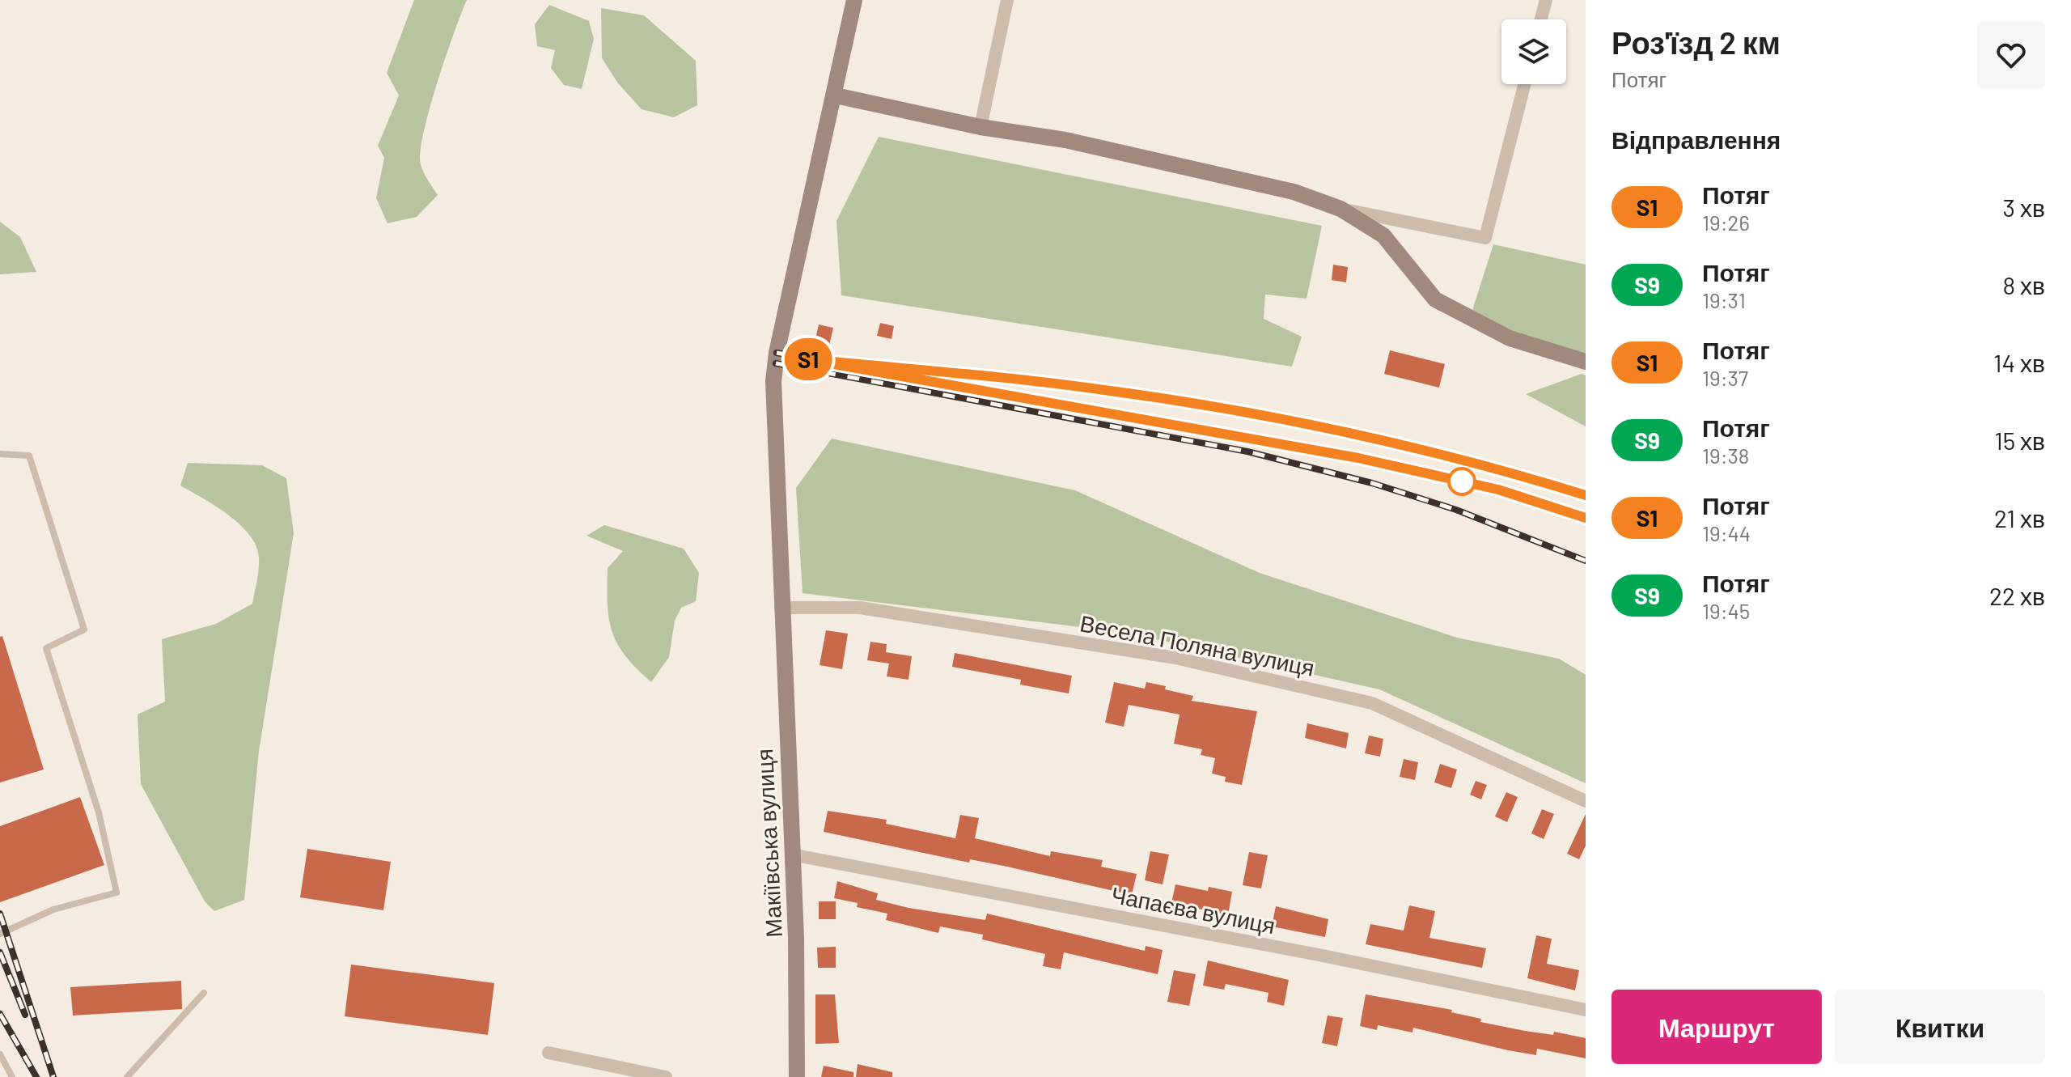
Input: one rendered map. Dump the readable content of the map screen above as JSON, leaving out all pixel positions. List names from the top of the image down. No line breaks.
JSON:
{"streets":{"main road":["Макіївська вулиця"],"street":["Весела Поляна вулиця","Чапаєва вулиця"]},"crossings":[["Весела Поляна вулиця","Макіївська вулиця"],["Макіївська вулиця","Чапаєва вулиця"]],"page":{"on_map":"S1","heading":[["Роз'їзд 2 км","Потяг"],"Відправлення"],"list":[{"mark":"S1","name":"Потяг","note":"19:26","value":"3 хв"},{"mark":"S9","name":"Потяг","note":"19:31","value":"8 хв"},{"mark":"S1","name":"Потяг","note":"19:37","value":"14 хв"},{"mark":"S9","name":"Потяг","note":"19:38","value":"15 хв"},{"mark":"S1","name":"Потяг","note":"19:44","value":"21 хв"},{"mark":"S9","name":"Потяг","note":"19:45","value":"22 хв"}],"buttons":["Маршрут","Квитки"]}}
